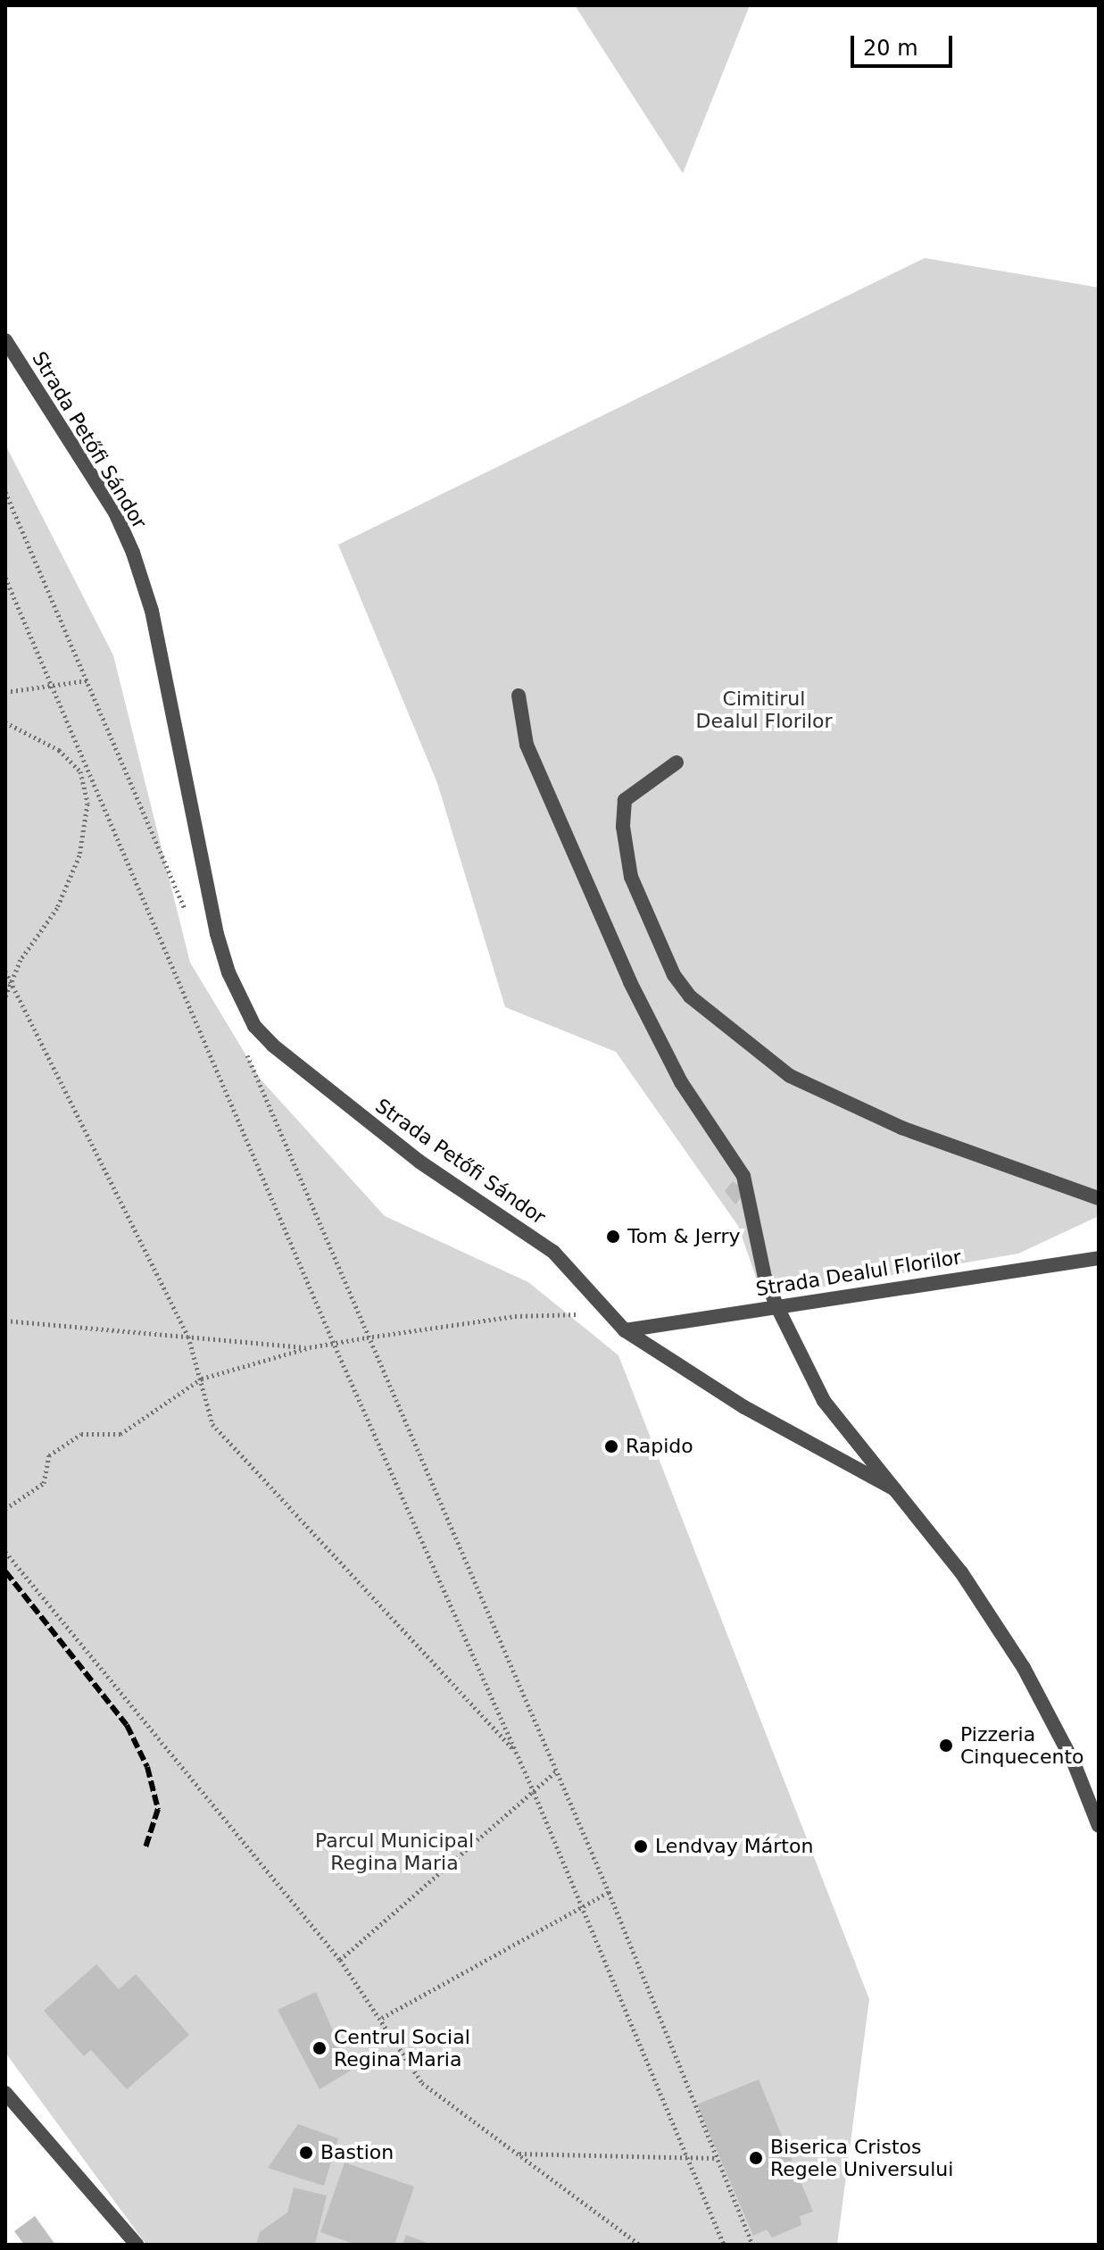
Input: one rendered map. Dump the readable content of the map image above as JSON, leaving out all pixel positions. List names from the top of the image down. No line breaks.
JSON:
{"streets":{"street":["Strada Petőfi Sándor","Strada Dealul Florilor"]},"crossings":[["Strada Petőfi Sándor","Strada Dealul Florilor"]],"parks":["Cimitirul Dealul Florilor","Parcul Municipal Regina Maria"],"places":["Tom & Jerry","Rapido","Pizzeria Cinquecento","Lendvay Márton","Centrul Social Regina Maria","Bastion","Biserica Cristos Regele Universului"],"scale_bar":"20 m"}
